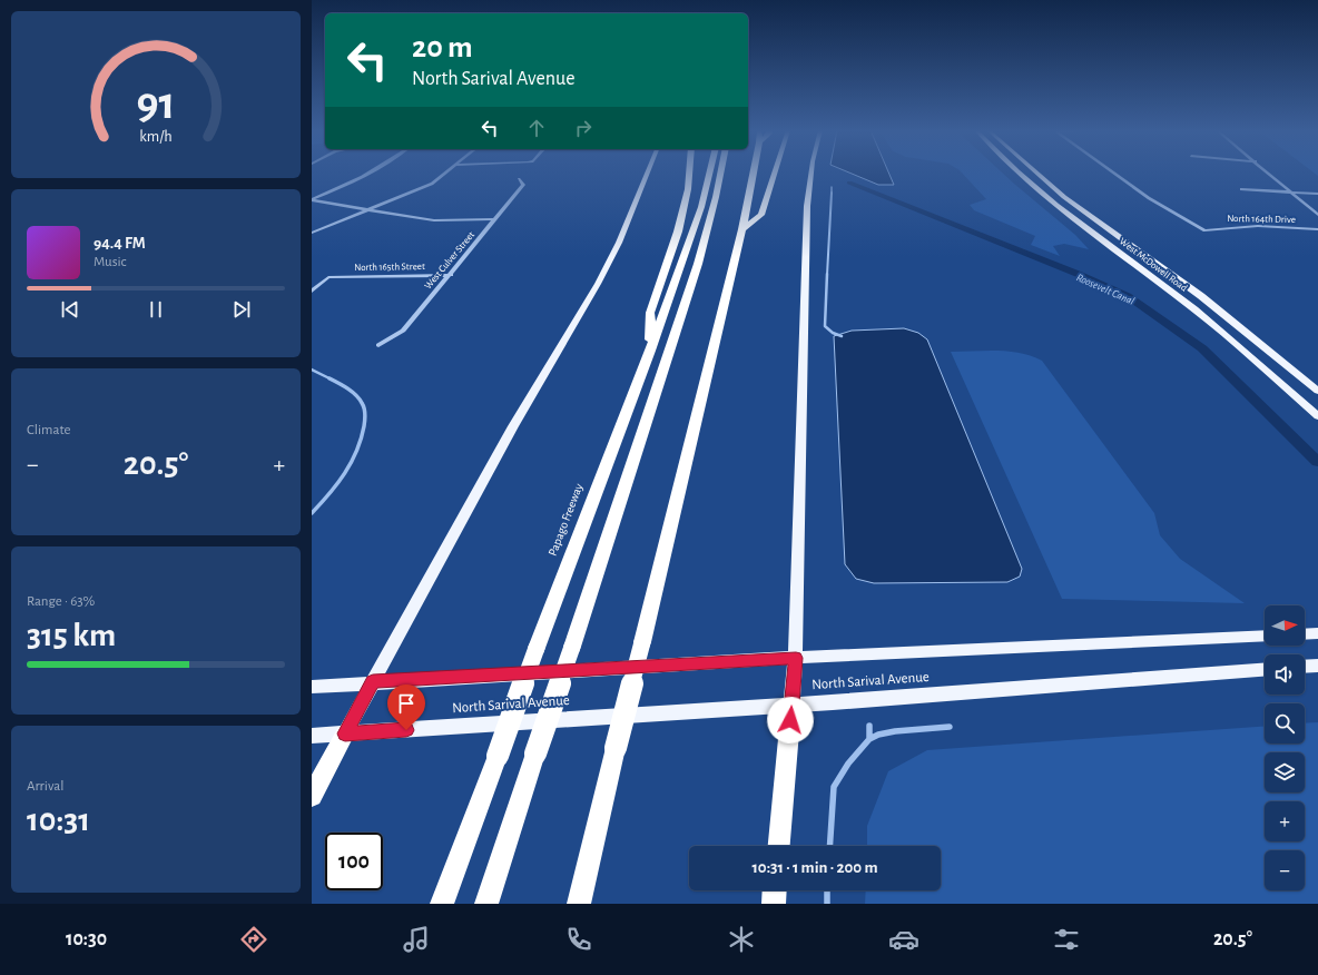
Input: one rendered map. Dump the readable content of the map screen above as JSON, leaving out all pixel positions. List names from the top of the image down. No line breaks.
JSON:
{"streets":{"highway":["Papago Freeway"],"main road":["West McDowell Road","North Sarival Avenue"],"street":["North 164th Drive","West Culver Street","North 165th Street"]},"crossings":[["West Culver Street","North 165th Street"]],"water":["Roosevelt Canal"],"north":"right","page":{"turn":["20 m","North Sarival Avenue"],"song":["94.4 FM","Music"],"tile":["Climate",["Range · 63%","315 km"],["Arrival","10:31"]],"heat":["−","20.5°","+"],"map_buttons":["+","−"],"limit":"100","trip":"10:31 · 1 min · 200 m","tabs":["10:30","20.5°"],"gauge":["91","km/h"]}}
